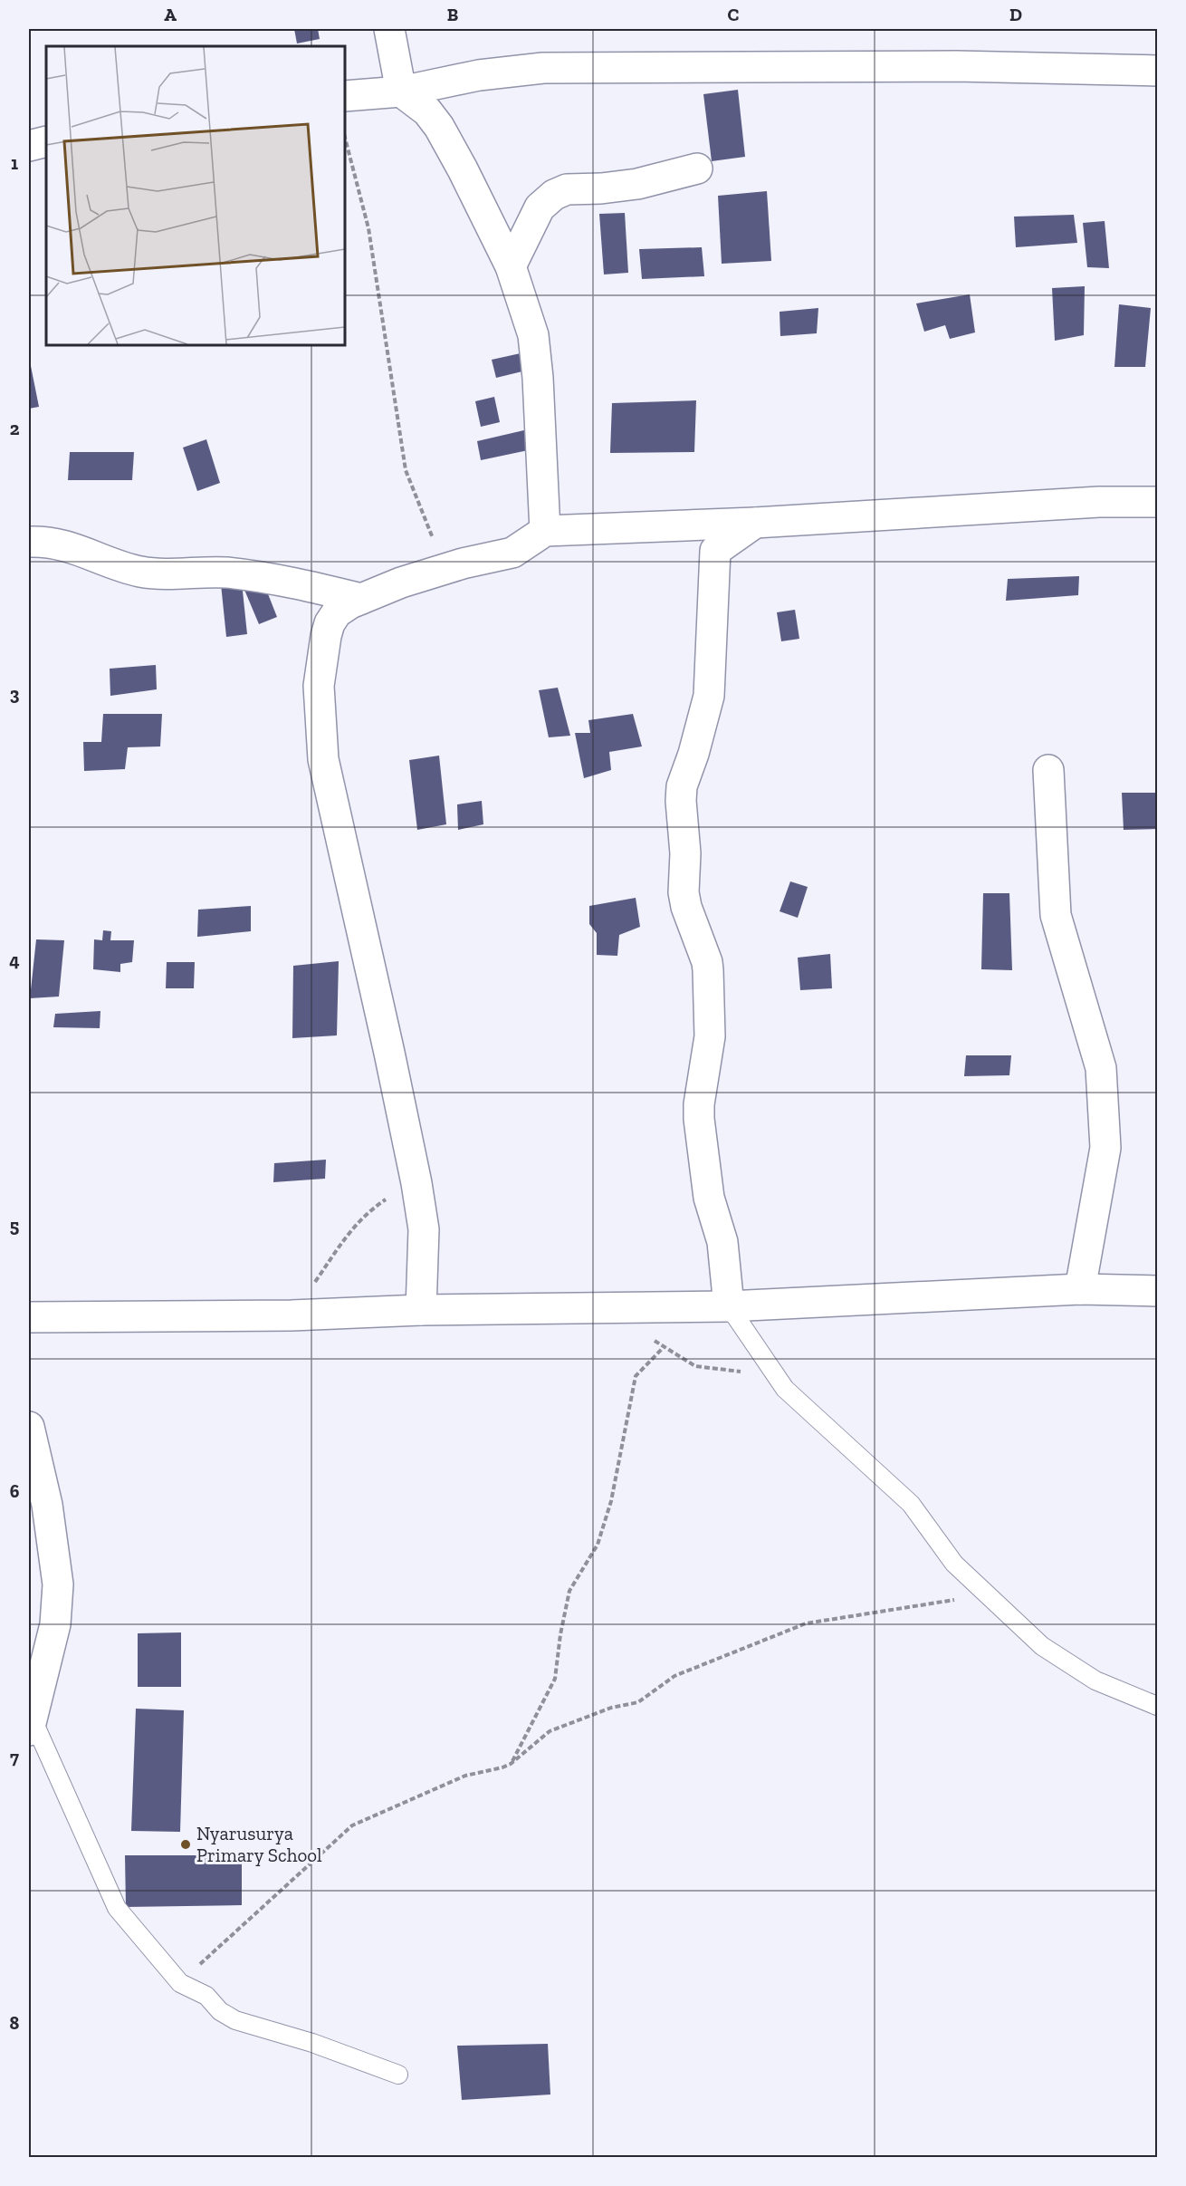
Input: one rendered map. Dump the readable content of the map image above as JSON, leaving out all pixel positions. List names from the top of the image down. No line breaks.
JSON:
{"places":["Nyarusurya Primary School"],"grid":{"columns":["A","B","C","D"],"rows":["1","2","3","4","5","6","7","8"]}}
